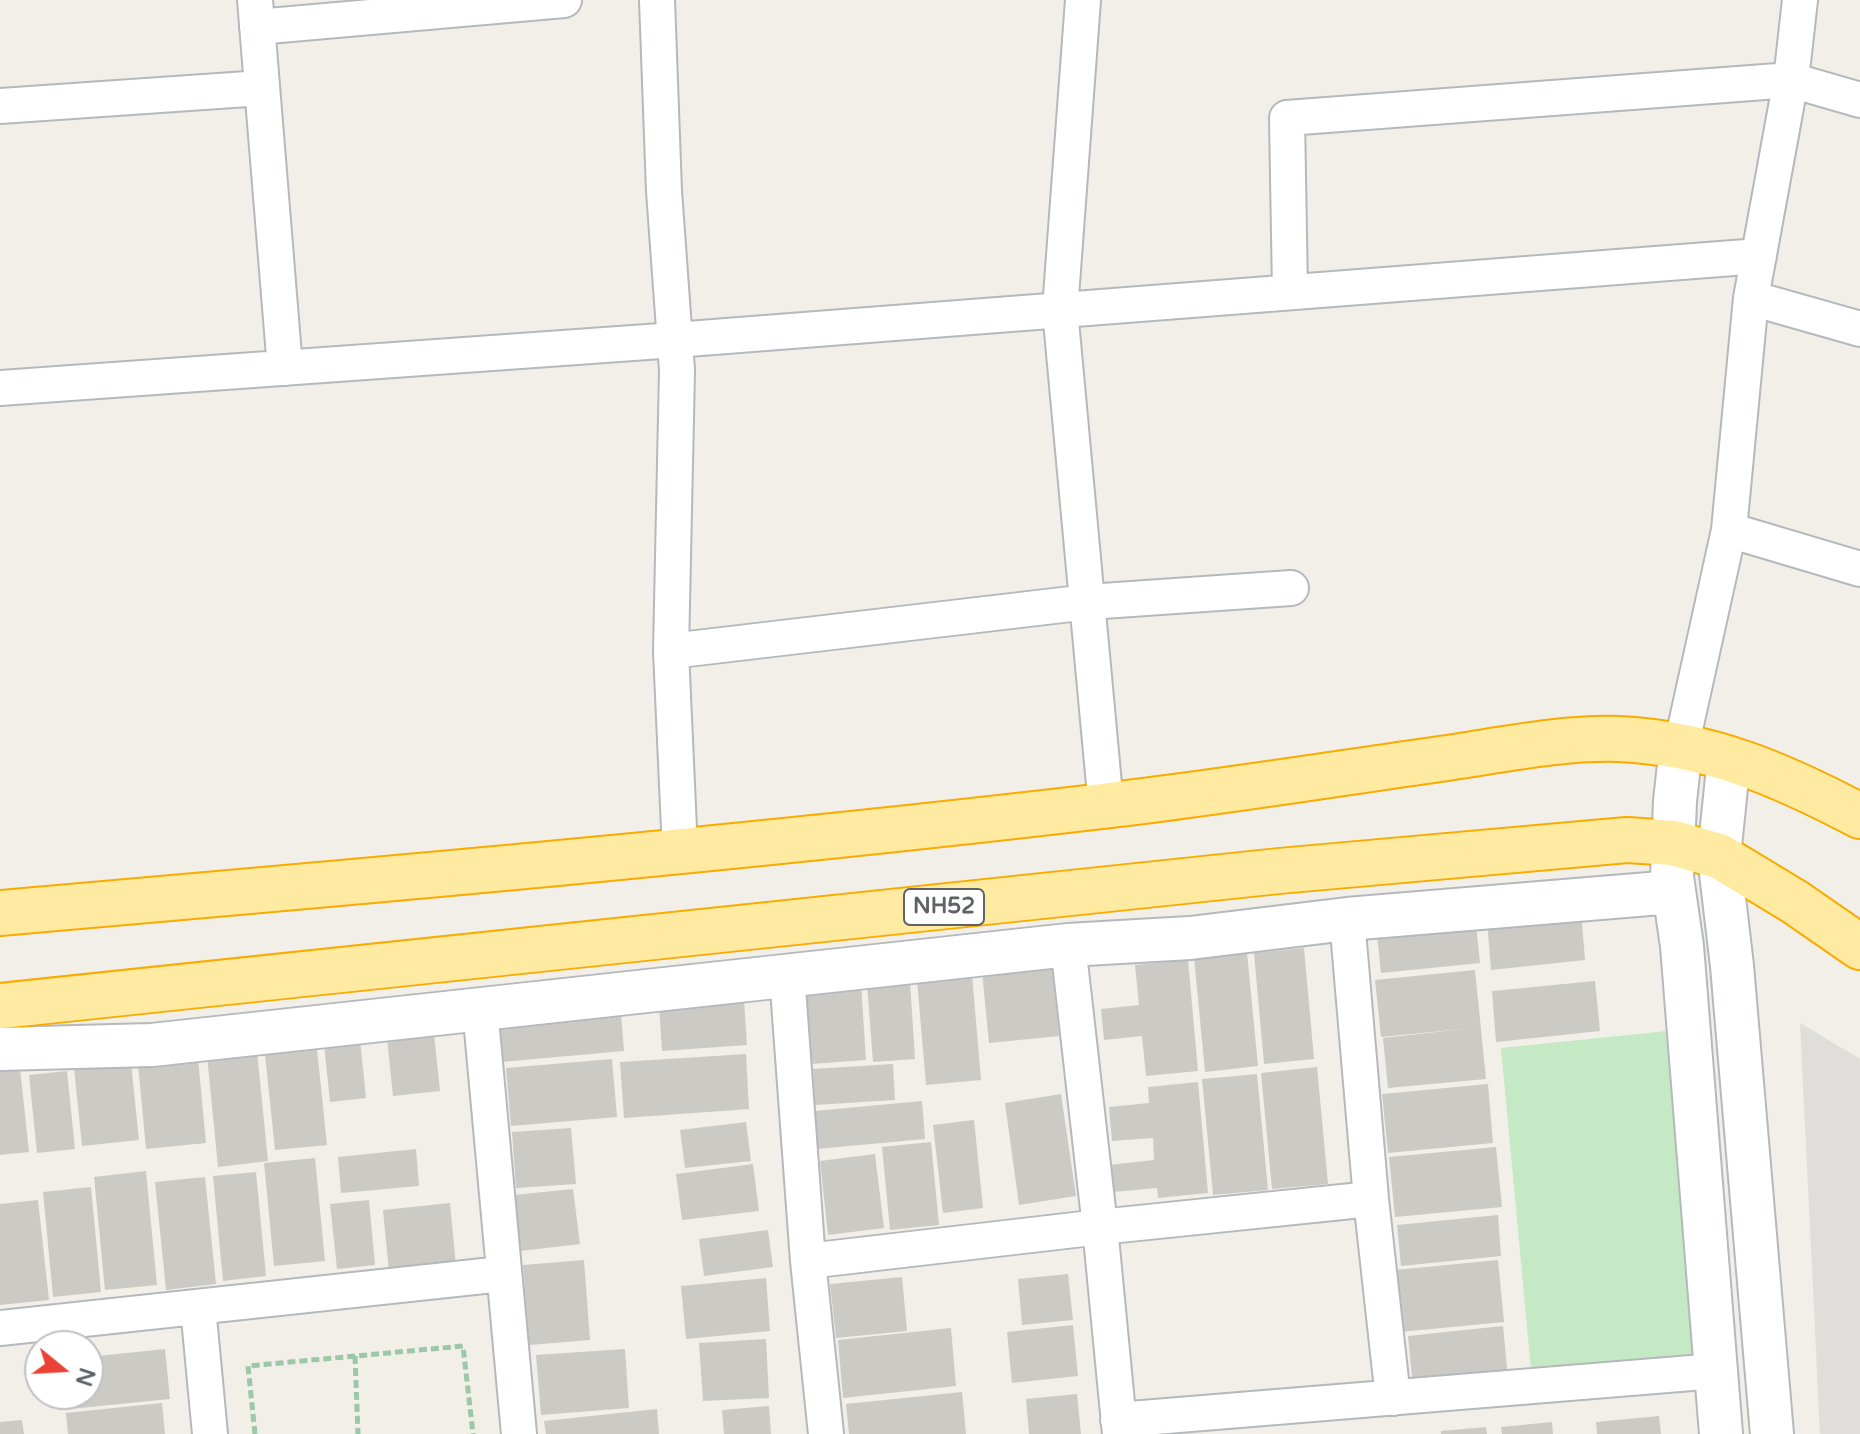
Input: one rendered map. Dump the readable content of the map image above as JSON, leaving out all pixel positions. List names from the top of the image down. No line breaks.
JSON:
{"streets":{"highway":["NH52"]},"north":"right"}
